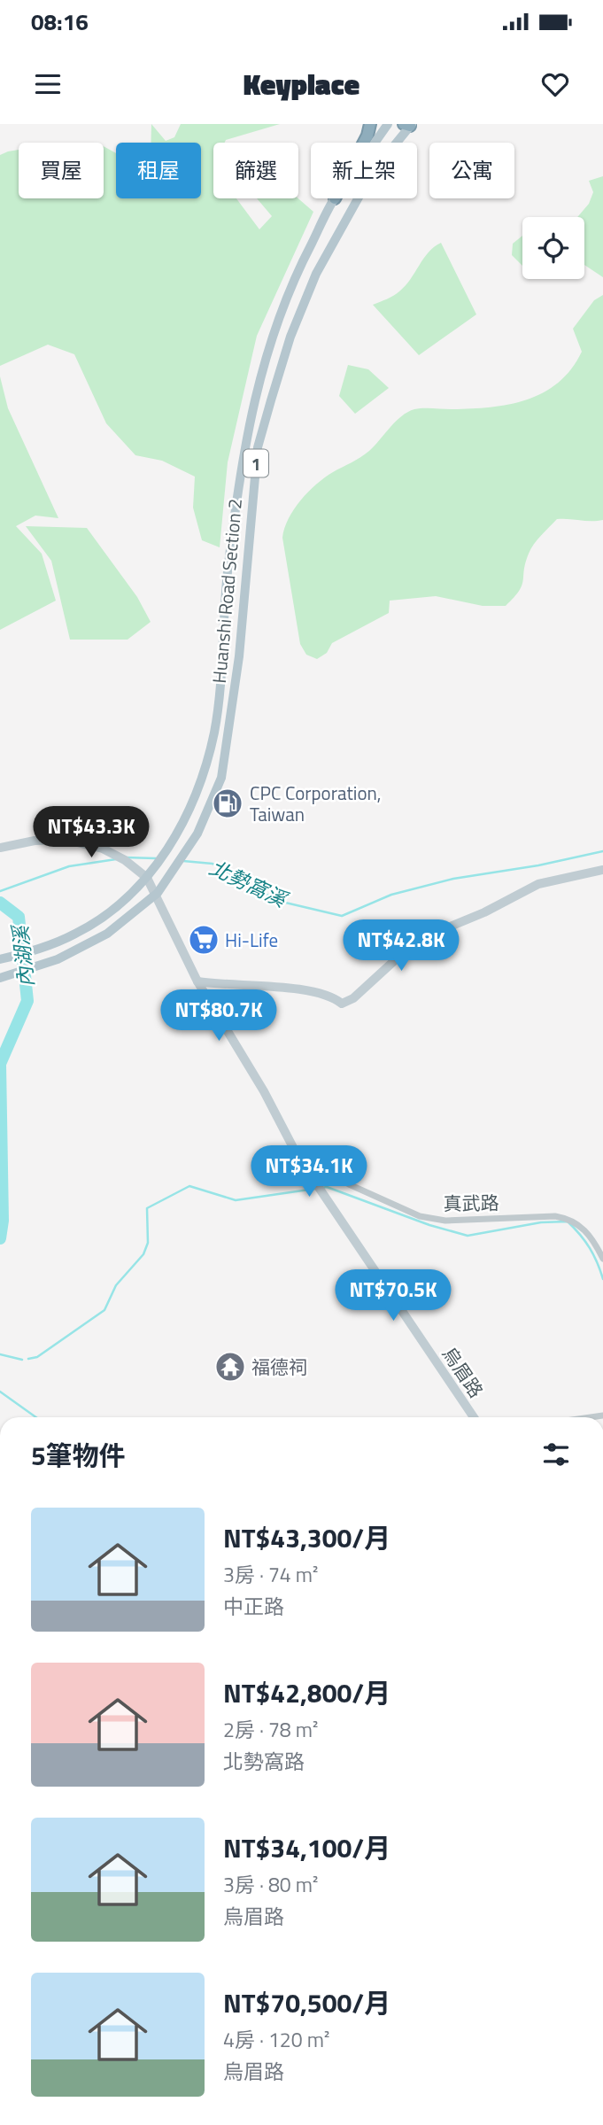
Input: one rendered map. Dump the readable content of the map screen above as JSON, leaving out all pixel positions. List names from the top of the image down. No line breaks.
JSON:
{"streets":{"main road":["1","Huanshi Road Section 2","烏眉路"],"street":["真武路"]},"crossings":[["1","Huanshi Road Section 2"],["1","烏眉路"],["Huanshi Road Section 2","烏眉路"],["真武路","烏眉路"]],"water":["北勢窩溪","內湖溪"],"places":{"fuel station":["CPC Corporation, Taiwan"],"supermarket":["Hi-Life"],"temple":["福德祠"]},"page":{"status":"08:16","header":"Keyplace","chip":["買屋","租屋","篩選","新上架","公寓"],"price":["NT$43.3K","NT$42.8K","NT$80.7K","NT$34.1K","NT$70.5K"],"heading":"5筆物件","list":[{"name":"NT$43,300/月","note":"3房 · 74 m² · 中正路"},{"name":"NT$42,800/月","note":"2房 · 78 m² · 北勢窩路"},{"name":"NT$34,100/月","note":"3房 · 80 m² · 烏眉路"},{"name":"NT$70,500/月","note":"4房 · 120 m² · 烏眉路"}]}}
